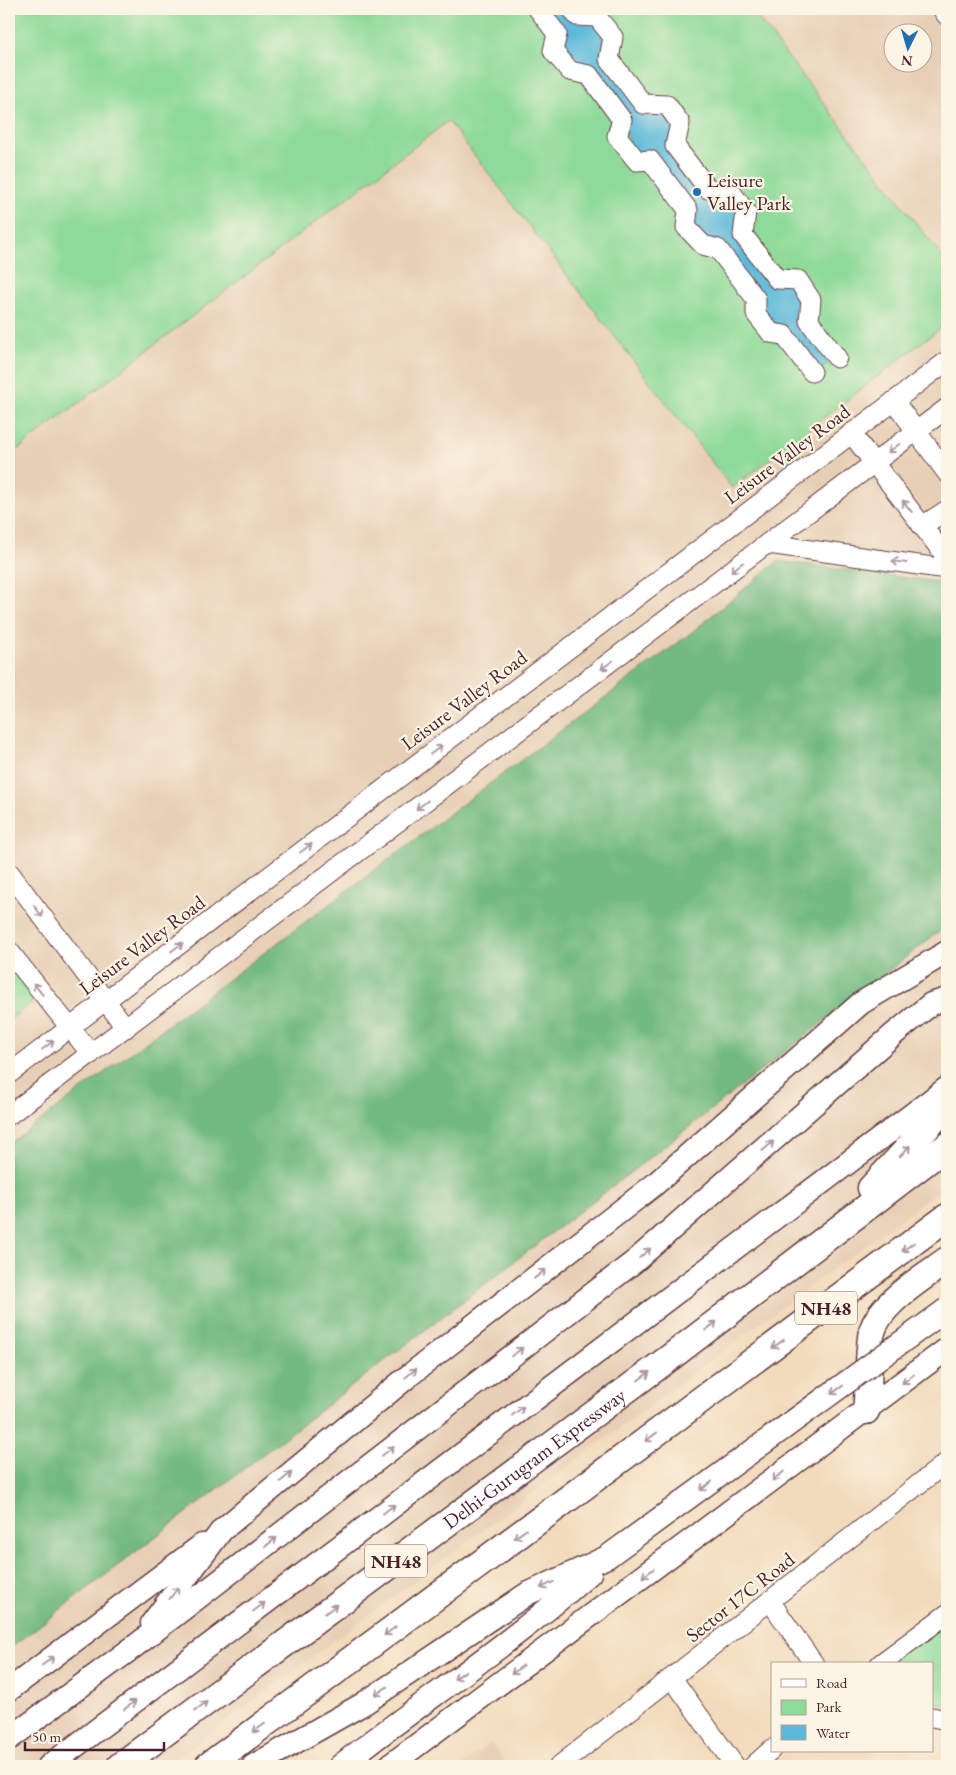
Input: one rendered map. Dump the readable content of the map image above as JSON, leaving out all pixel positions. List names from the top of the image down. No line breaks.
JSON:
{"streets":{"highway":["NH48","Delhi-Gurugram Expressway"],"street":["Leisure Valley Road","Sector 17C Road"]},"places":["Leisure Valley Park"],"legend":["Road","Park","Water"],"scale_bar":"50 m","north":"bottom"}
